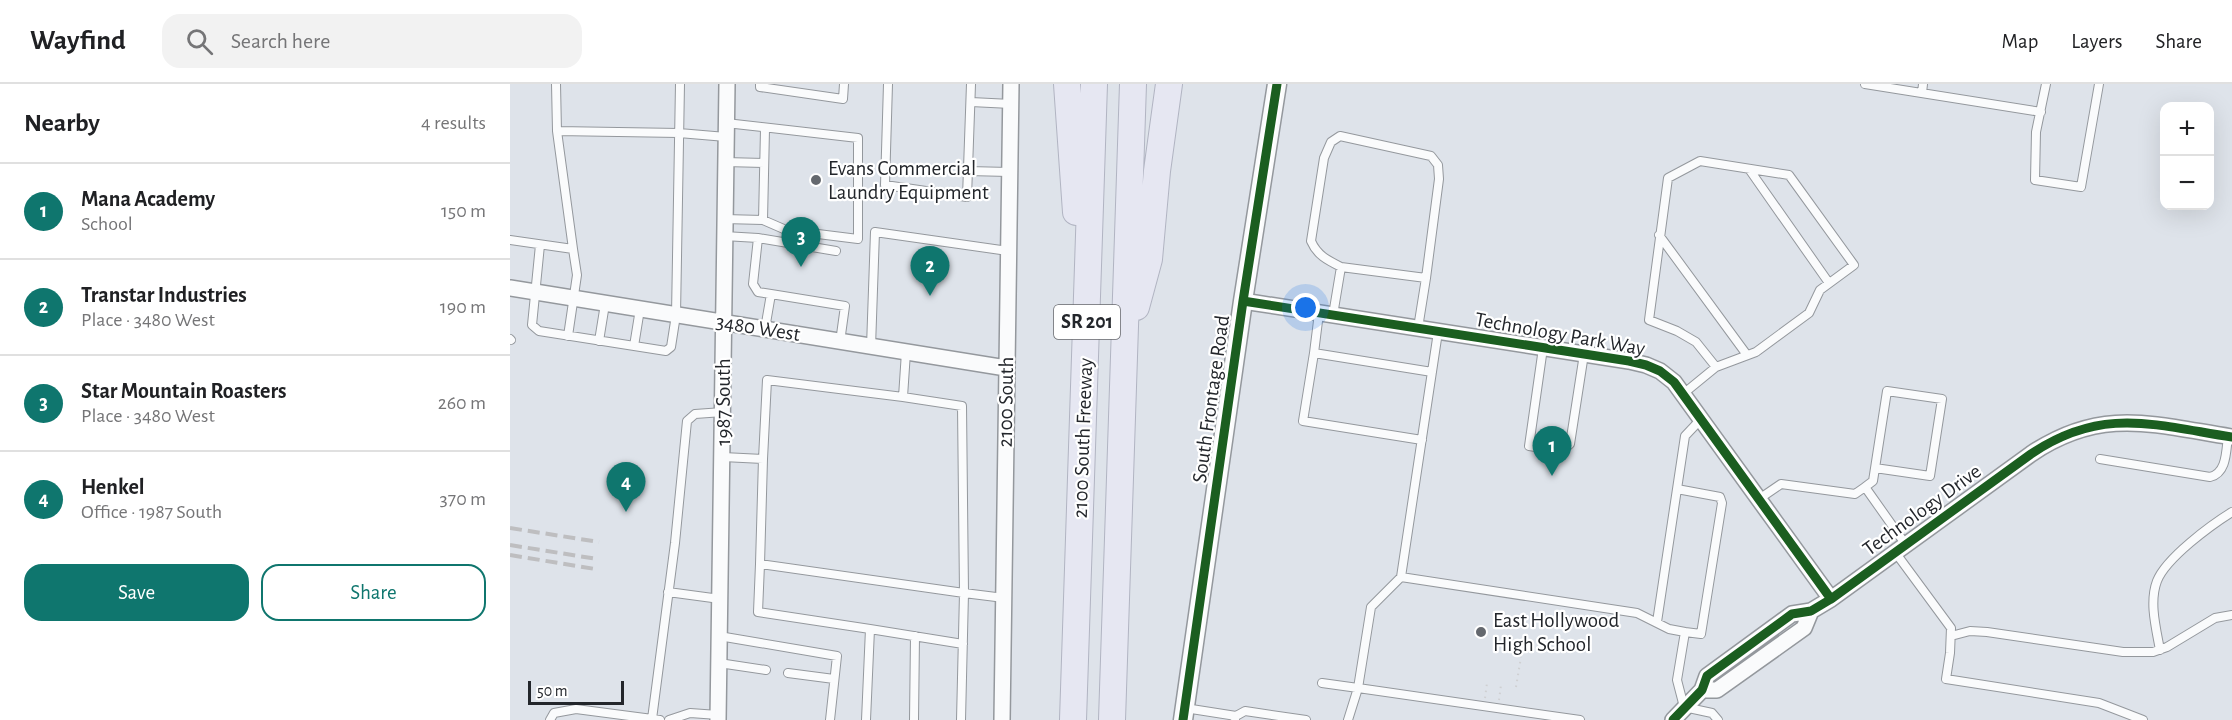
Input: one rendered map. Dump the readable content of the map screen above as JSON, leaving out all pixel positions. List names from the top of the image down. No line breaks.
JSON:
{"streets":{"highway":["SR 201","2100 South Freeway"],"street":["3480 West","Technology Park Way","South Frontage Road","1987 South","2100 South","Technology Drive"]},"crossings":[["3480 West","1987 South"],["3480 West","2100 South"],["Technology Park Way","South Frontage Road"],["Technology Park Way","Technology Drive"]],"places":["Evans Commercial Laundry Equipment","East Hollywood High School"],"scale_bar":"50 m","page":{"header":"Wayfind","search":"Search here","nav":["Map","Layers","Share"],"heading":["Nearby","4 results"],"map_buttons":["+","−"],"list":[{"mark":"1","name":"Mana Academy","note":"School","value":"150 m"},{"mark":"2","name":"Transtar Industries","note":"Place · 3480 West","value":"190 m"},{"mark":"3","name":"Star Mountain Roasters","note":"Place · 3480 West","value":"260 m"},{"mark":"4","name":"Henkel","note":"Office · 1987 South","value":"370 m"}],"pins":["3","2","1","4"],"buttons":["Save","Share"],"scale":"50 m"}}
